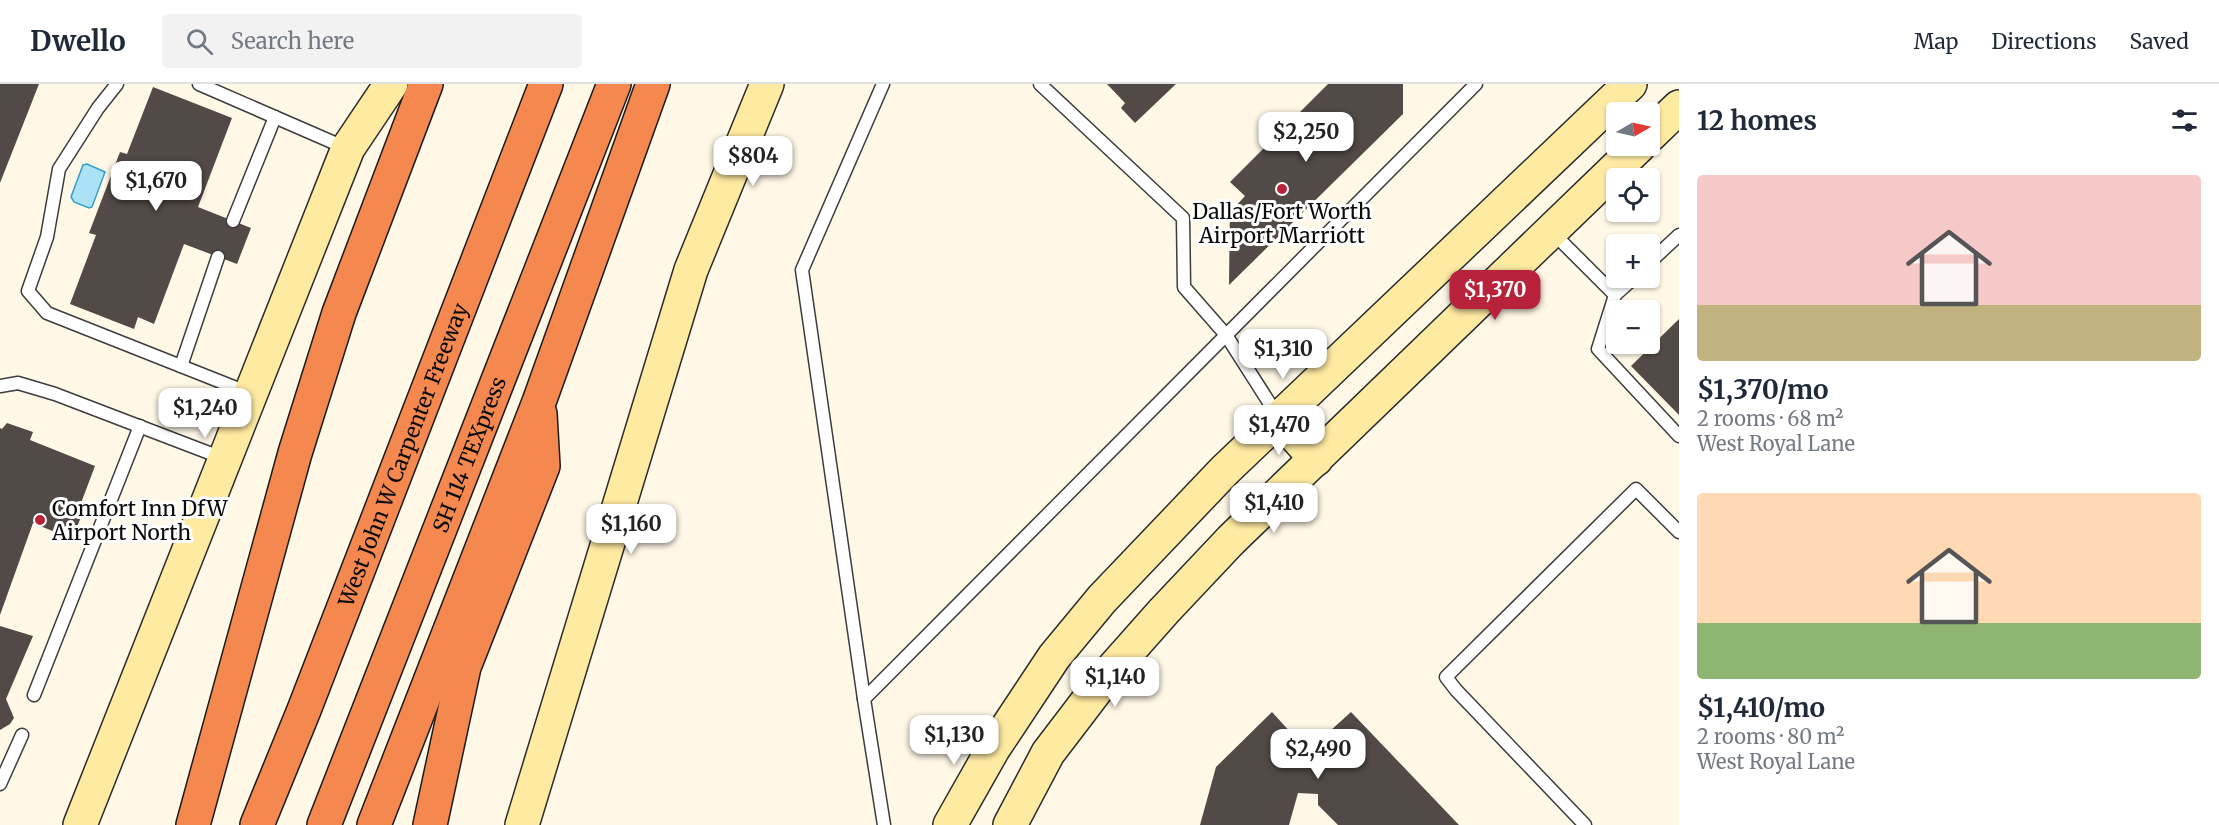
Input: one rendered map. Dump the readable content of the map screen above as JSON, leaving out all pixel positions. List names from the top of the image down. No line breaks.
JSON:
{"streets":{"highway":["SH 114 TEXpress","West John W Carpenter Freeway"]},"places":["Dallas/Fort Worth Airport Marriott","Comfort Inn DfW Airport North"],"north":"right","page":{"header":"Dwello","search":"Search here","nav":["Map","Directions","Saved"],"heading":"12 homes","map_buttons":["+","−"],"price":["$2,250","$804","$1,670","$1,370","$1,310","$1,240","$1,470","$1,410","$1,160","$1,140","$1,130","$2,490"],"list":[{"name":"$1,370/mo","note":"2 rooms · 68 m² · West Royal Lane"},{"name":"$1,410/mo","note":"2 rooms · 80 m² · West Royal Lane"}]}}
